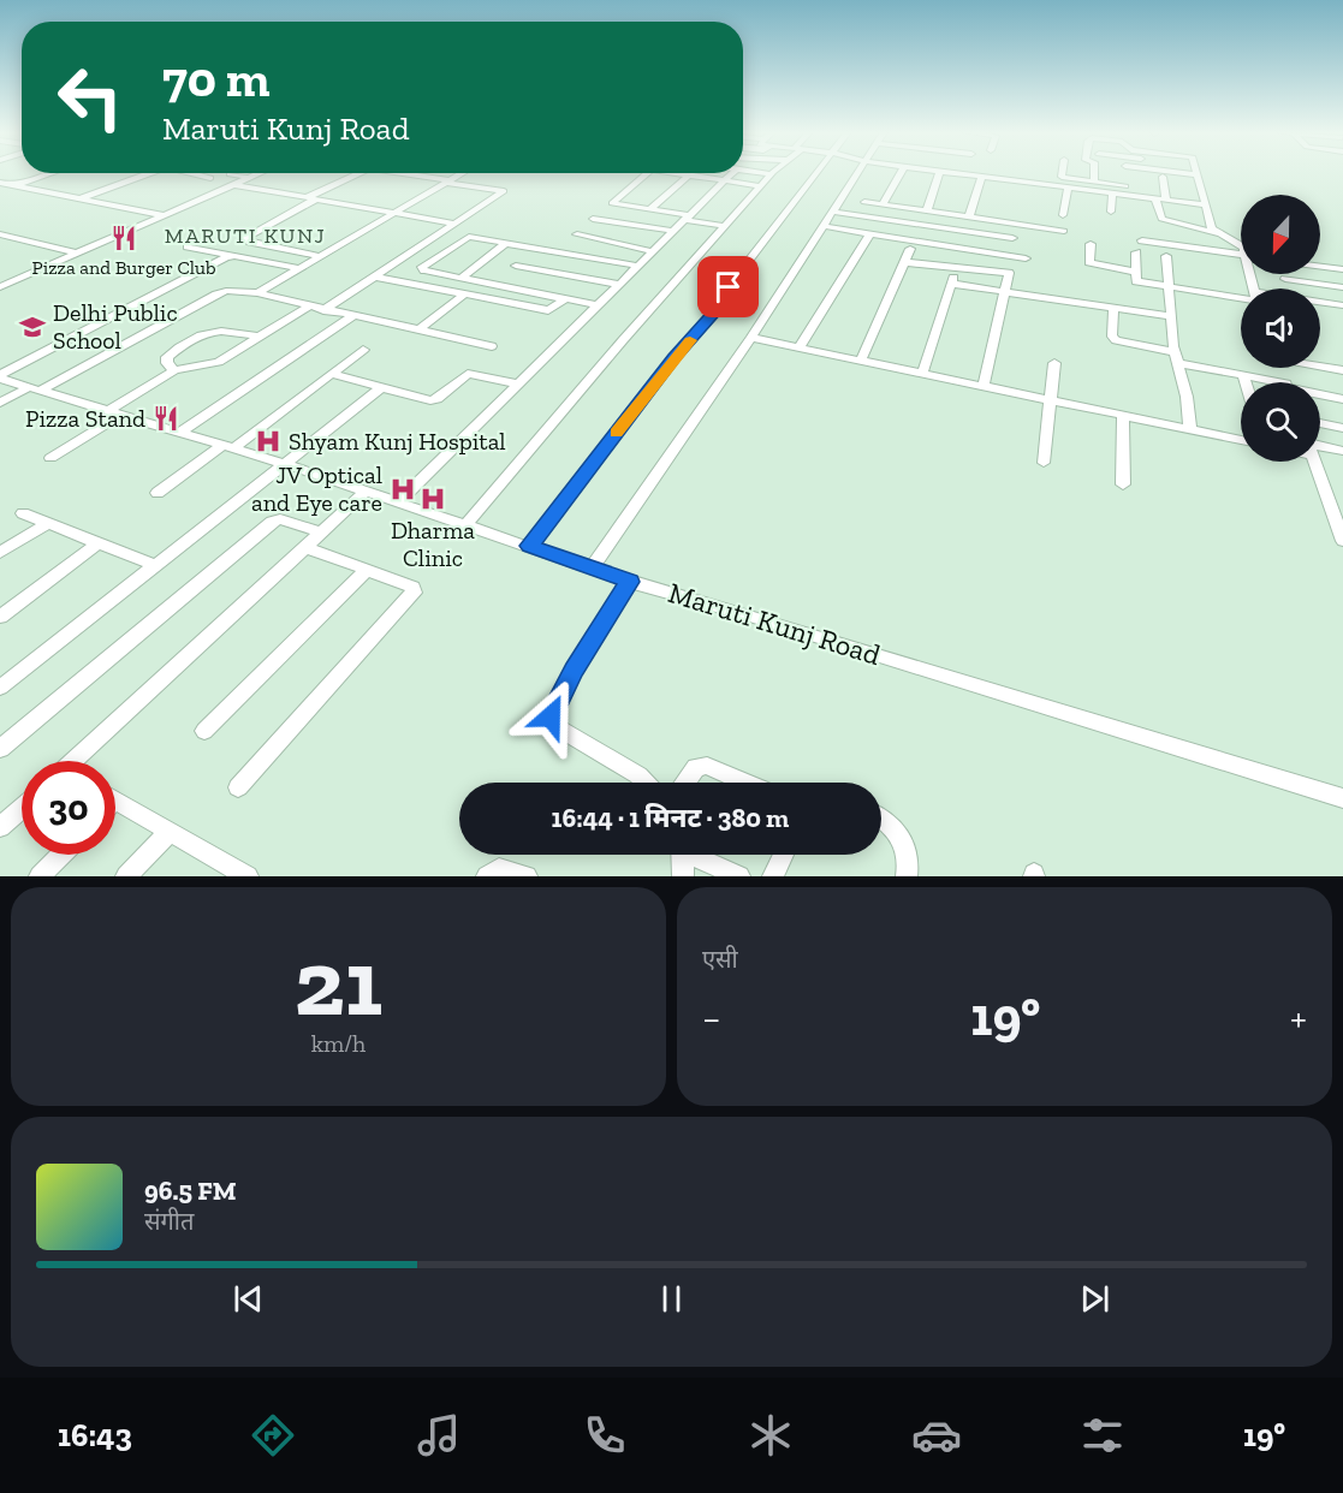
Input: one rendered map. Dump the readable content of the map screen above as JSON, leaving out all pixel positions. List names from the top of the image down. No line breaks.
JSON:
{"streets":{"street":["Maruti Kunj Road"]},"districts":["MARUTI KUNJ"],"places":{"restaurant":["Pizza and Burger Club","Pizza Stand"],"school or university":["Delhi Public School"],"hospital":["Shyam Kunj Hospital","JV Optical and Eye care","Dharma Clinic"]},"north":"bottom","page":{"turn":["70 m","Maruti Kunj Road"],"limit":"30","trip":"16:44 · 1 मिनट · 380 m","tile":[["21","km/h"],"एसी"],"heat":["−","19°","+"],"song":["96.5 FM","संगीत"],"tabs":["16:43","19°"]}}
